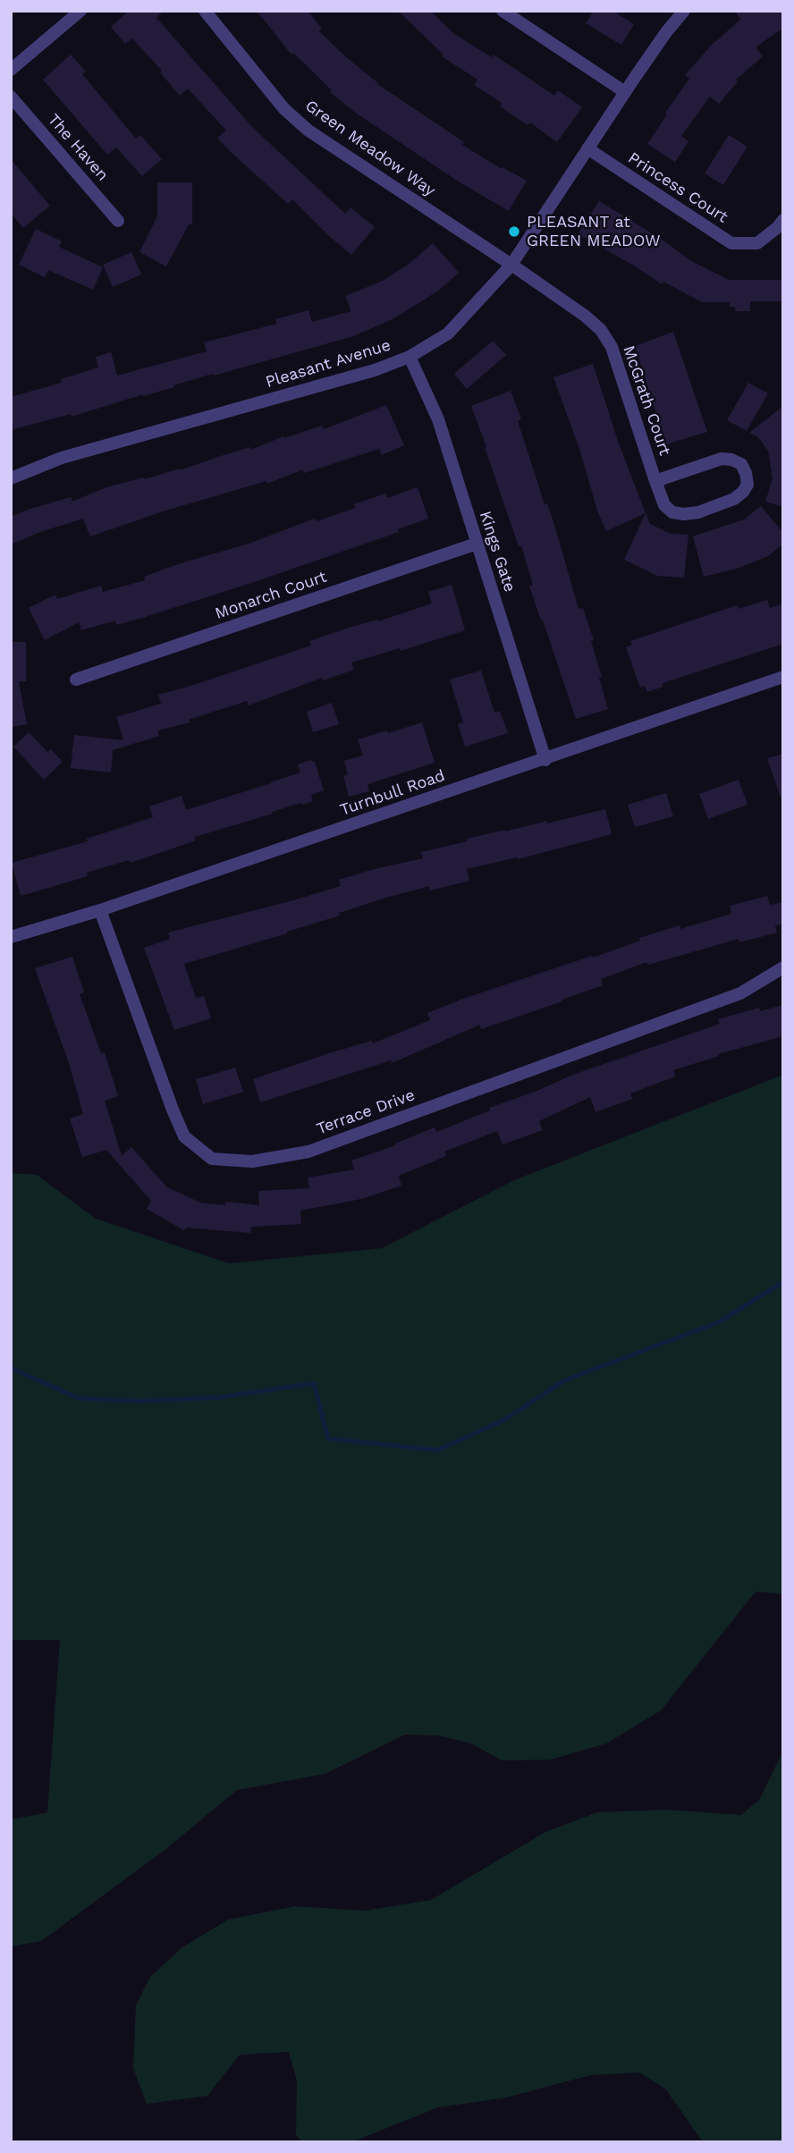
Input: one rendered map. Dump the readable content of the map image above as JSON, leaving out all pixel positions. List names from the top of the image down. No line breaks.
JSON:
{"streets":{"street":["The Haven","Green Meadow Way","Princess Court","Pleasant Avenue","McGrath Court","Kings Gate","Monarch Court","Turnbull Road","Terrace Drive"]},"crossings":[["Green Meadow Way","Pleasant Avenue"],["Green Meadow Way","McGrath Court"],["Princess Court","Pleasant Avenue"],["Pleasant Avenue","McGrath Court"],["Pleasant Avenue","Kings Gate"],["Kings Gate","Monarch Court"],["Kings Gate","Turnbull Road"],["Turnbull Road","Terrace Drive"]],"places":["PLEASANT at GREEN MEADOW"]}
